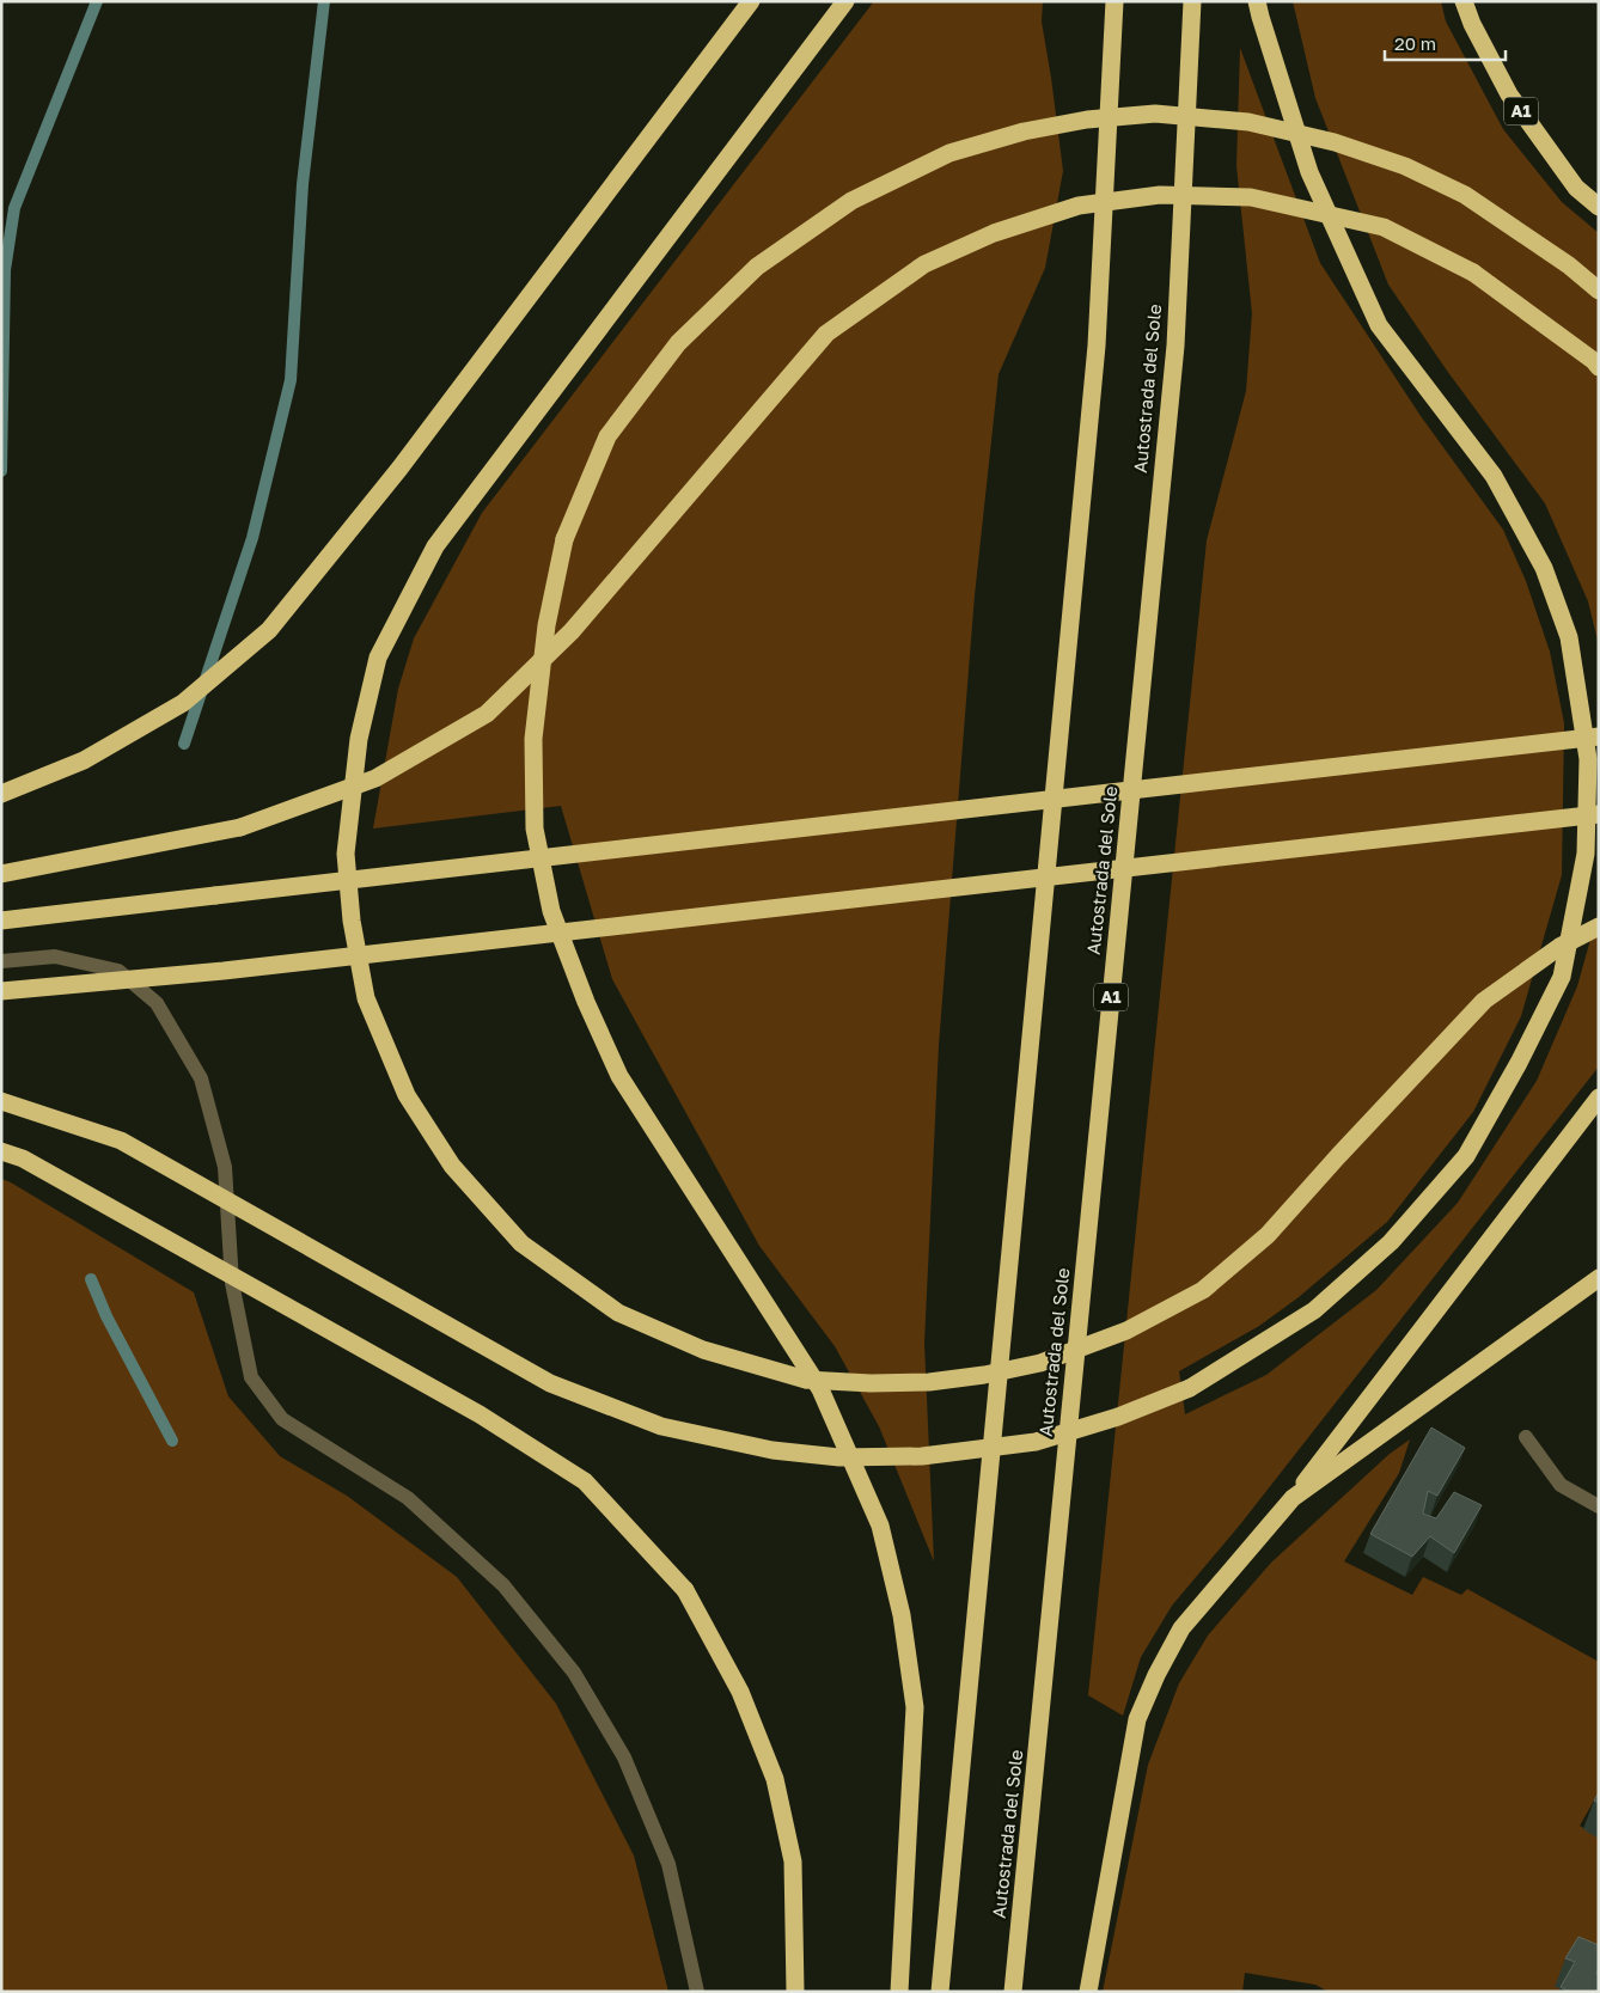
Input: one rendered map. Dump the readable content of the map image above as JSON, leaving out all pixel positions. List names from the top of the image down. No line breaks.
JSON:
{"streets":{"highway":["A1","Autostrada del Sole"]},"scale_bar":"20 m"}
